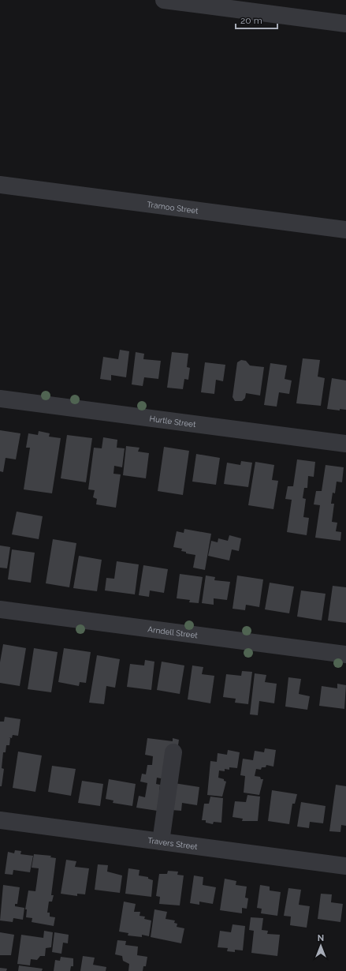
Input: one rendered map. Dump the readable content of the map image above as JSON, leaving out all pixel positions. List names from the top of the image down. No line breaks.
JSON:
{"streets":{"street":["Tramoo Street","Hurtle Street","Arndell Street","Travers Street"]},"scale_bar":"20 m","north":"top"}
